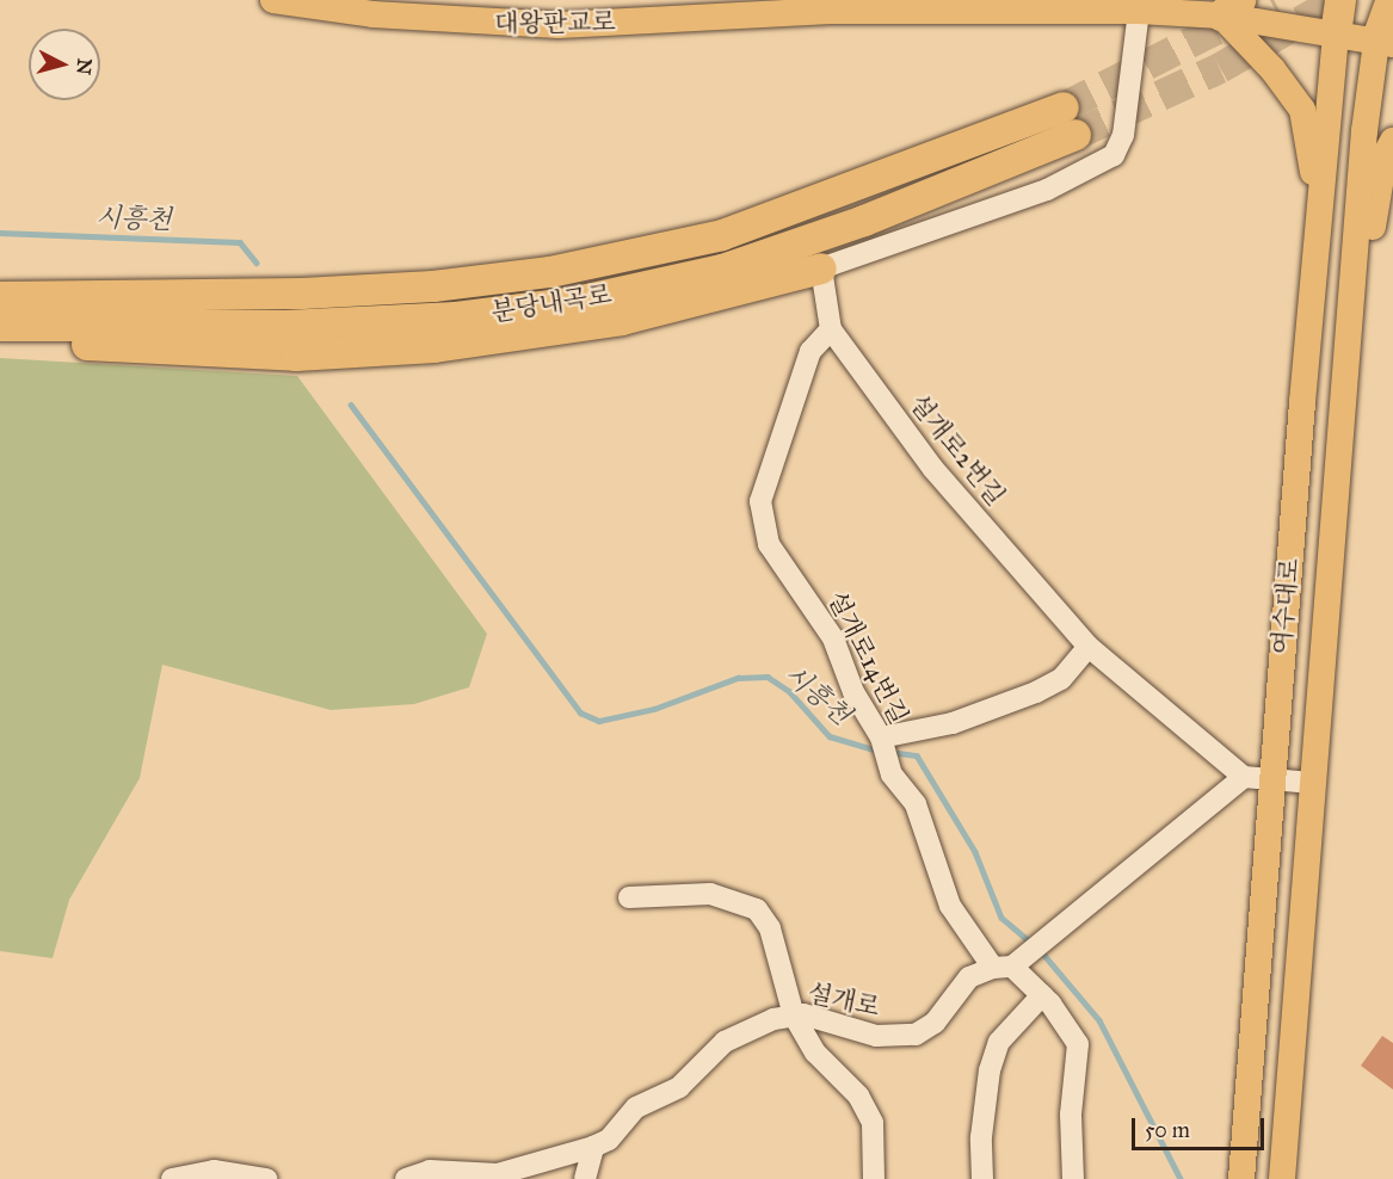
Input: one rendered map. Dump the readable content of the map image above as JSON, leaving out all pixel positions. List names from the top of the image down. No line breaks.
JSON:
{"streets":{"highway":["분당내곡로"],"main road":["대왕판교로","여수대로"],"street":["설개로2번길","설개로14번길","설개로"]},"crossings":[["대왕판교로","여수대로"],["설개로2번길","설개로14번길"],["설개로2번길","설개로"],["설개로14번길","설개로"]],"water":["시흥천"],"scale_bar":"50 m","north":"right"}
